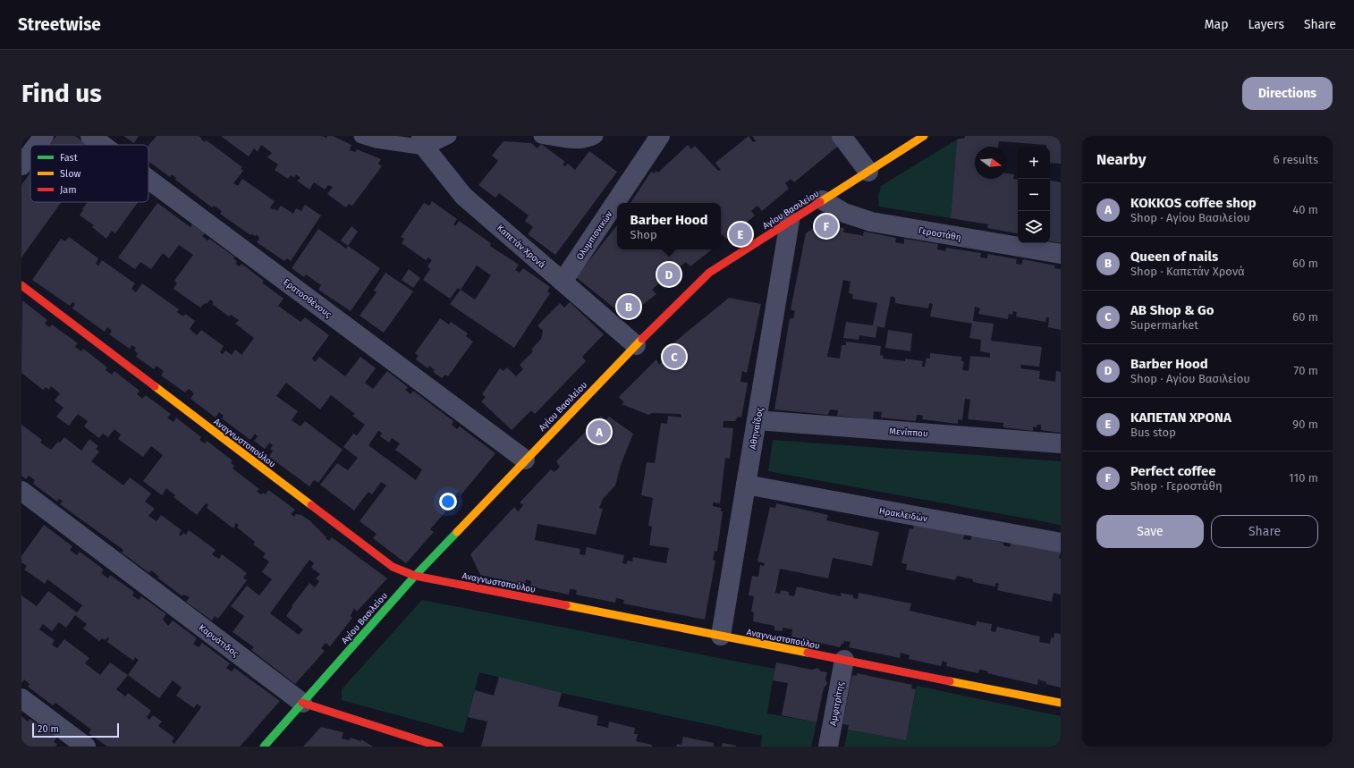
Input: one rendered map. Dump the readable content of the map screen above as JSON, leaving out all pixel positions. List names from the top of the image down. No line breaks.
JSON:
{"streets":{"street":["Αγίου Βασιλείου","Γεροστάθη","Ολυμπιονικών","Καπετάν Χρονά","Ερατοσθένους","Αθηναΐδος","Μενίππου","Αναγνωστοπούλου","Ηρακλειδών","Καρυάτιδος","Αμφιτρίτης"]},"crossings":[["Αγίου Βασιλείου","Γεροστάθη"],["Αγίου Βασιλείου","Καπετάν Χρονά"],["Αγίου Βασιλείου","Ερατοσθένους"],["Αγίου Βασιλείου","Αθηναΐδος"],["Αγίου Βασιλείου","Αναγνωστοπούλου"],["Αγίου Βασιλείου","Καρυάτιδος"],["Ολυμπιονικών","Καπετάν Χρονά"],["Αθηναΐδος","Μενίππου"],["Αθηναΐδος","Αναγνωστοπούλου"],["Αθηναΐδος","Ηρακλειδών"],["Αναγνωστοπούλου","Αμφιτρίτης"]],"legend":["Fast","Slow","Jam"],"scale_bar":"20 m","north":"right","page":{"header":"Streetwise","nav":["Map","Layers","Share"],"buttons":["Directions",["Save","Share"]],"title":"Find us","heading":["Nearby","6 results"],"map_buttons":["+","−"],"list":[{"mark":"A","name":"KOKKOS coffee shop","note":"Shop · Αγίου Βασιλείου","value":"40 m"},{"mark":"B","name":"Queen of nails","note":"Shop · Καπετάν Χρονά","value":"60 m"},{"mark":"C","name":"AB Shop & Go","note":"Supermarket","value":"60 m"},{"mark":"D","name":"Barber Hood","note":"Shop · Αγίου Βασιλείου","value":"70 m"},{"mark":"E","name":"ΚΑΠΕΤΑΝ ΧΡΟΝΑ","note":"Bus stop","value":"90 m"},{"mark":"F","name":"Perfect coffee","note":"Shop · Γεροστάθη","value":"110 m"}],"popup":["Barber Hood","Shop"],"pins":["F","E","D","B","C","A"],"scale":"20 m"}}
